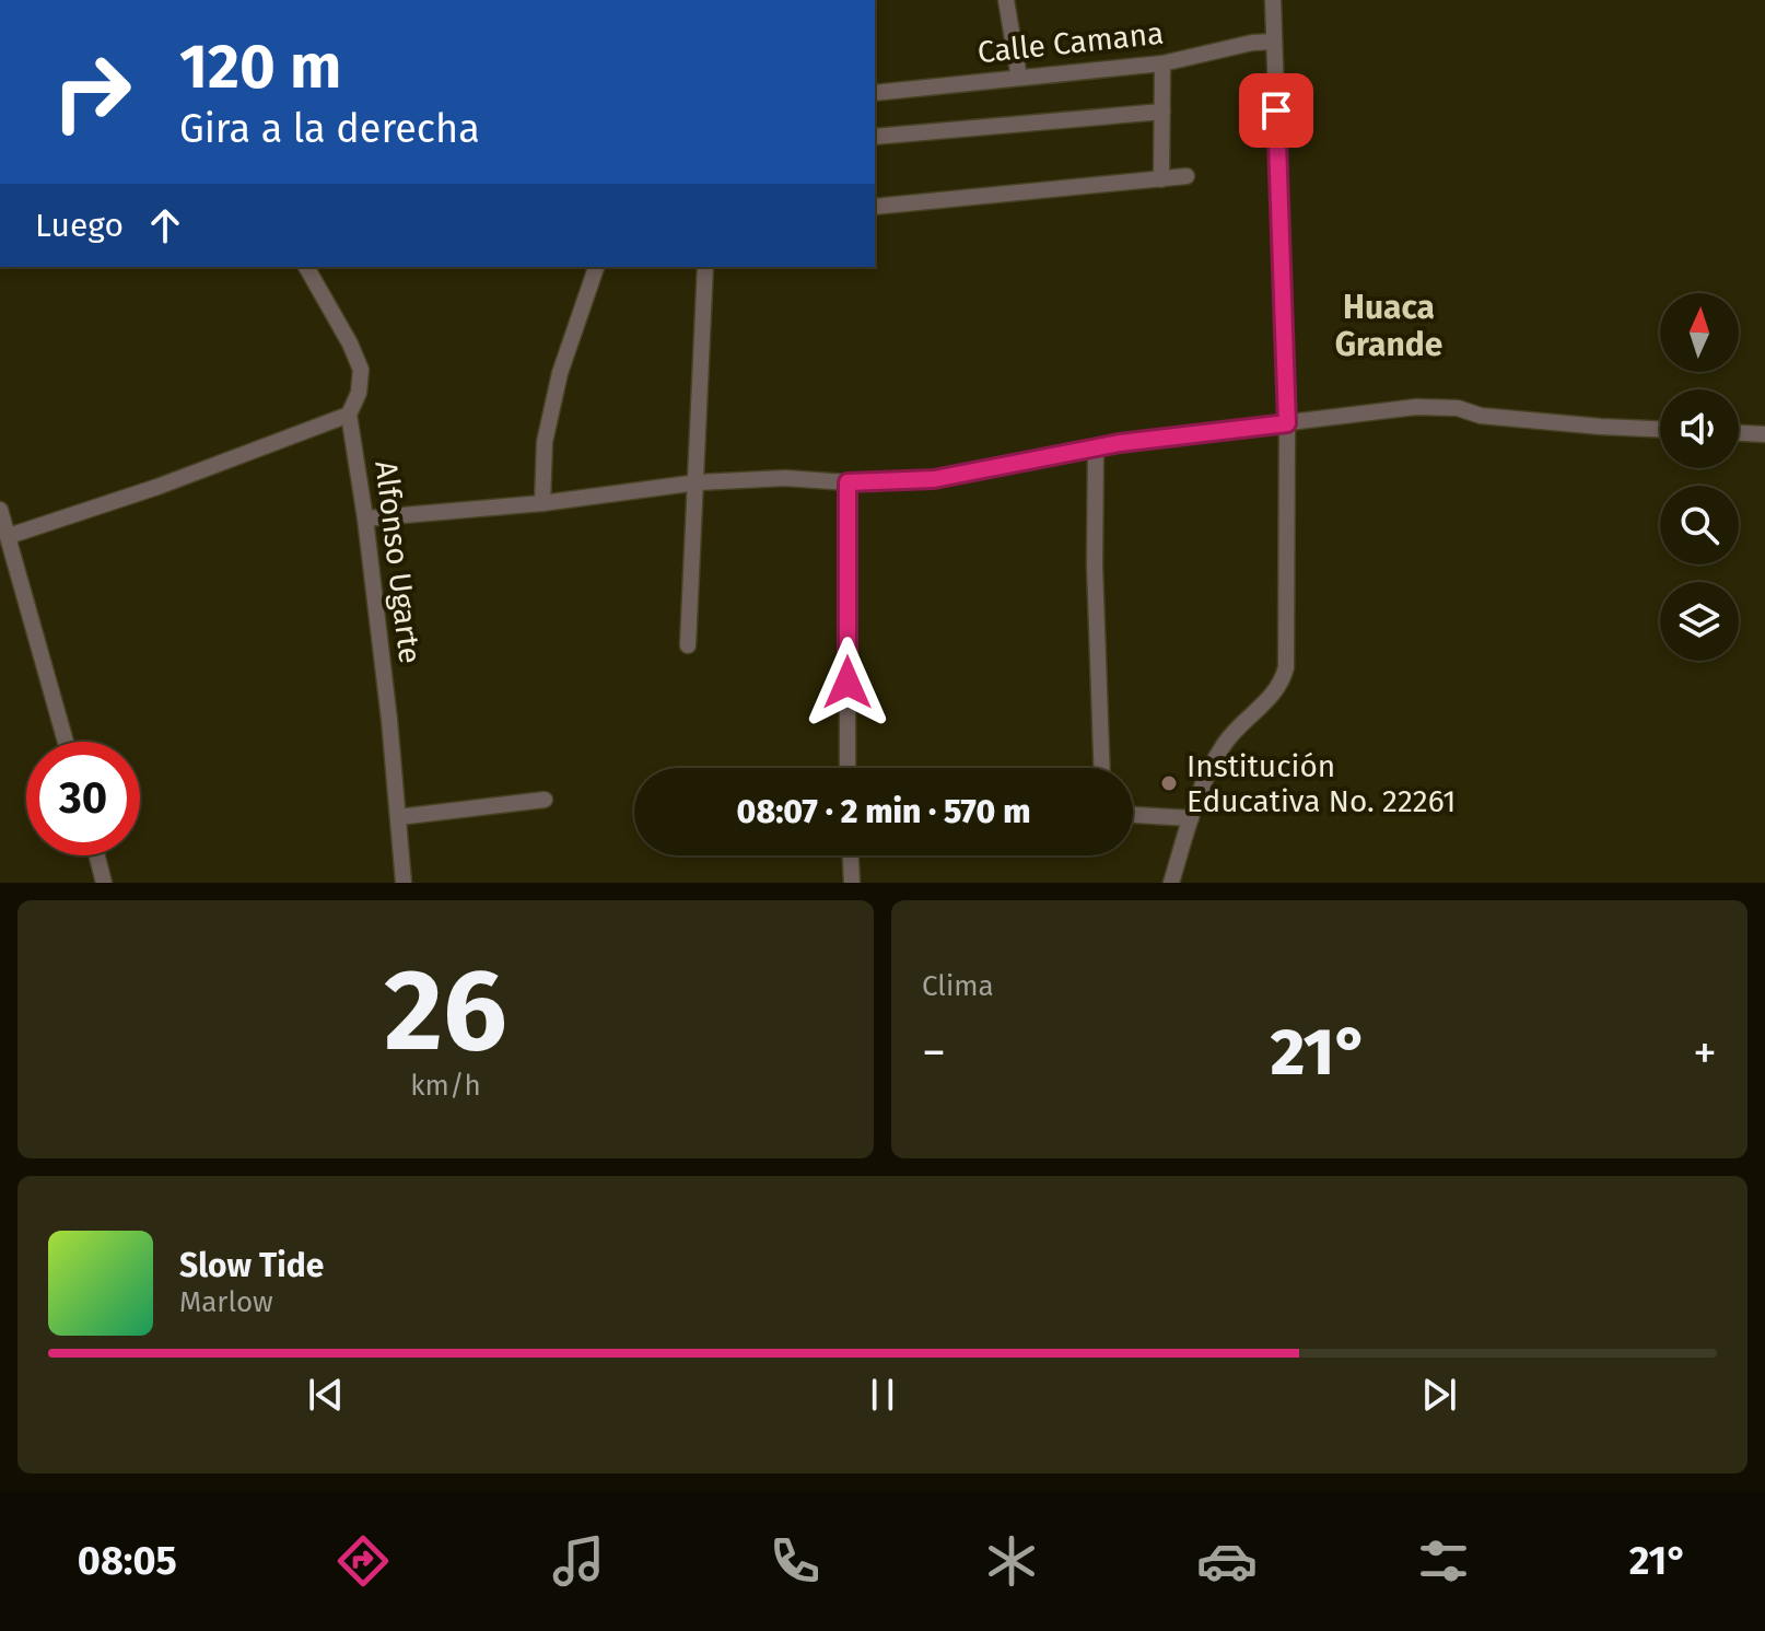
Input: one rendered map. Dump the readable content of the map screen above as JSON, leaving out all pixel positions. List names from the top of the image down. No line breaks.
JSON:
{"streets":{"street":["Calle Camana","Alfonso Ugarte"]},"districts":["Huaca Grande"],"places":["Institución Educativa No. 22261"],"north":"top","page":{"turn":["120 m","Gira a la derecha"],"then":"Luego","limit":"30","trip":"08:07 · 2 min · 570 m","tile":[["26","km/h"],"Clima"],"heat":["−","21°","+"],"song":["Slow Tide","Marlow"],"tabs":["08:05","21°"]}}
